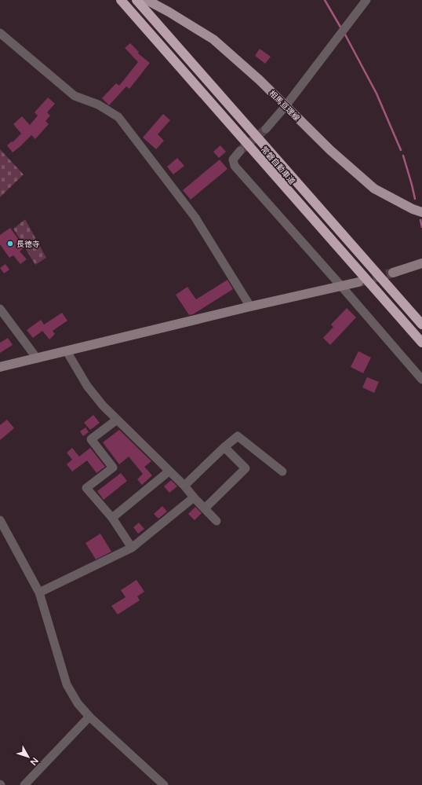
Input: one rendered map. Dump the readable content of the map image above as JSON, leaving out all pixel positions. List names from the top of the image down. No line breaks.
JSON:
{"streets":{"highway":["常磐自動車道"],"main road":["相馬亘理線"]},"places":["長徳寺"],"north":"bottom right"}
